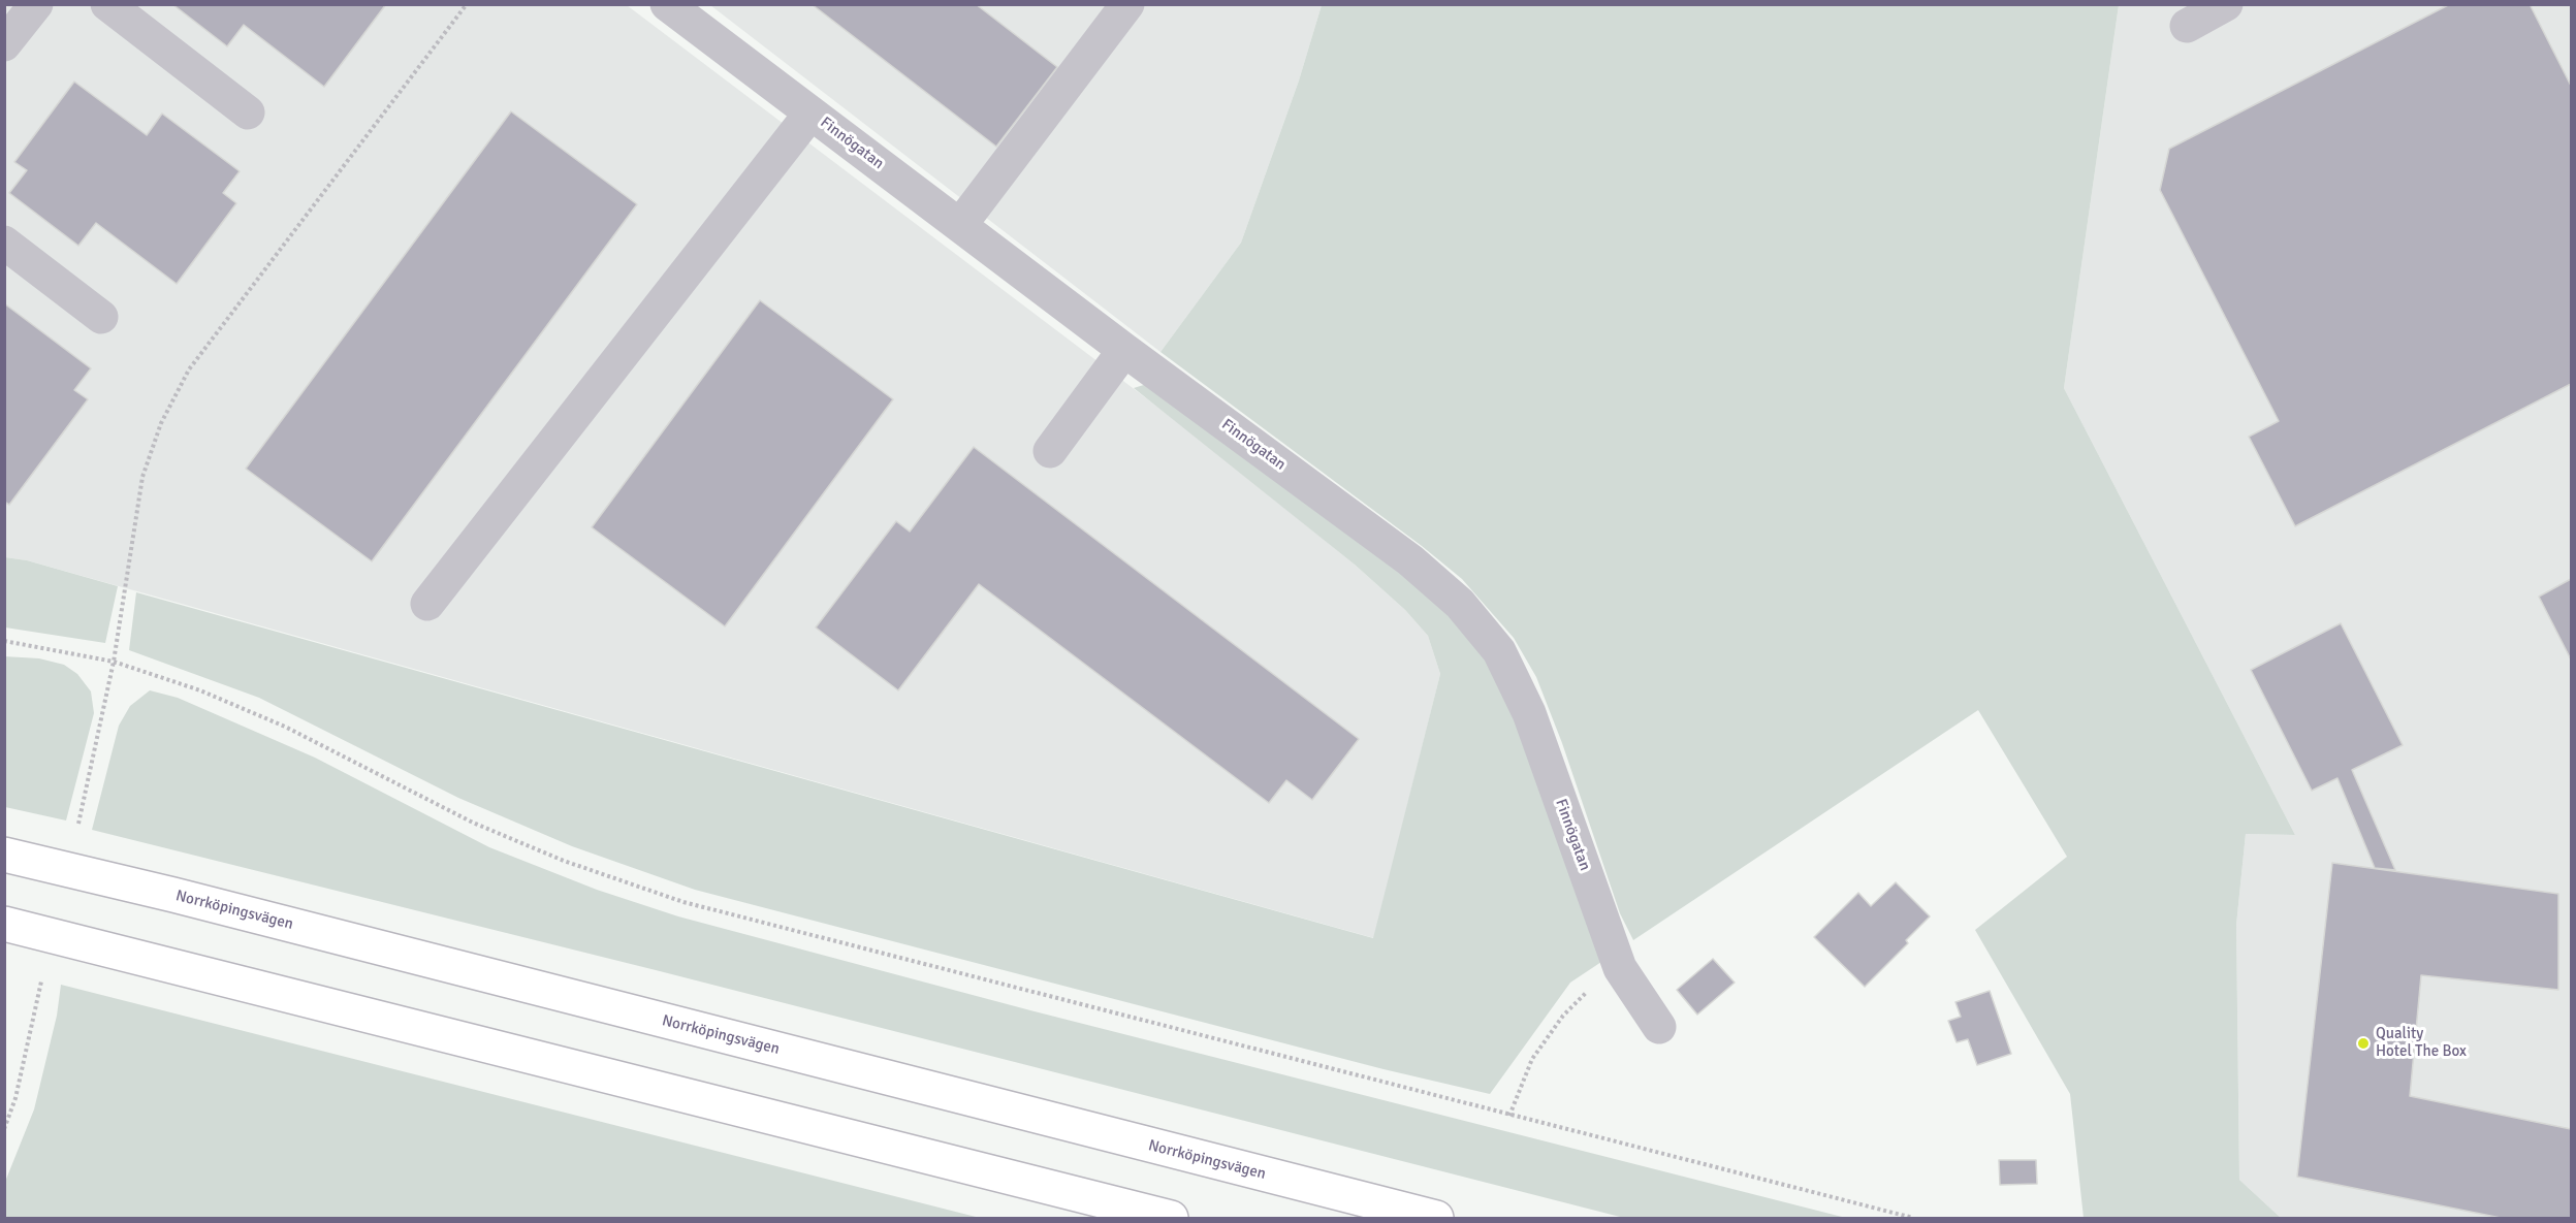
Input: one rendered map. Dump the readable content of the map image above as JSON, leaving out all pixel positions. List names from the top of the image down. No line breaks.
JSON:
{"streets":{"main road":["Norrköpingsvägen"],"street":["Finnögatan"]},"places":["Quality Hotel The Box"]}
